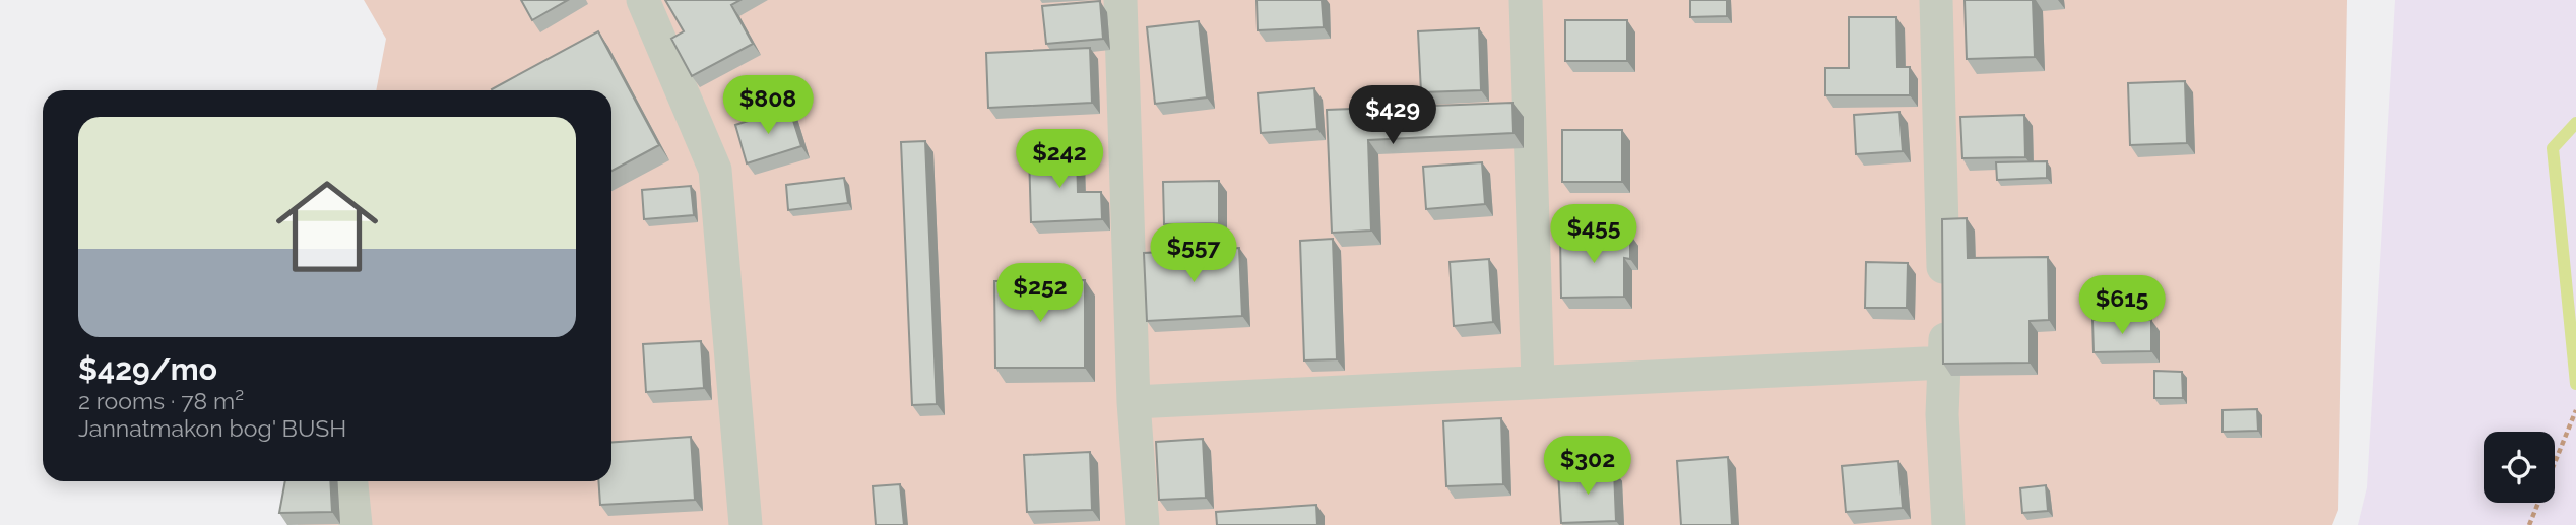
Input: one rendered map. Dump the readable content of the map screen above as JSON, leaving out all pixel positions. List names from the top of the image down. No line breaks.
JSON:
{"page":{"price":["$808","$429","$242","$455","$557","$252","$615","$302"],"list":[{"name":"$429/mo","note":"2 rooms · 78 m² · Jannatmakon bog' BUSH"}]}}
